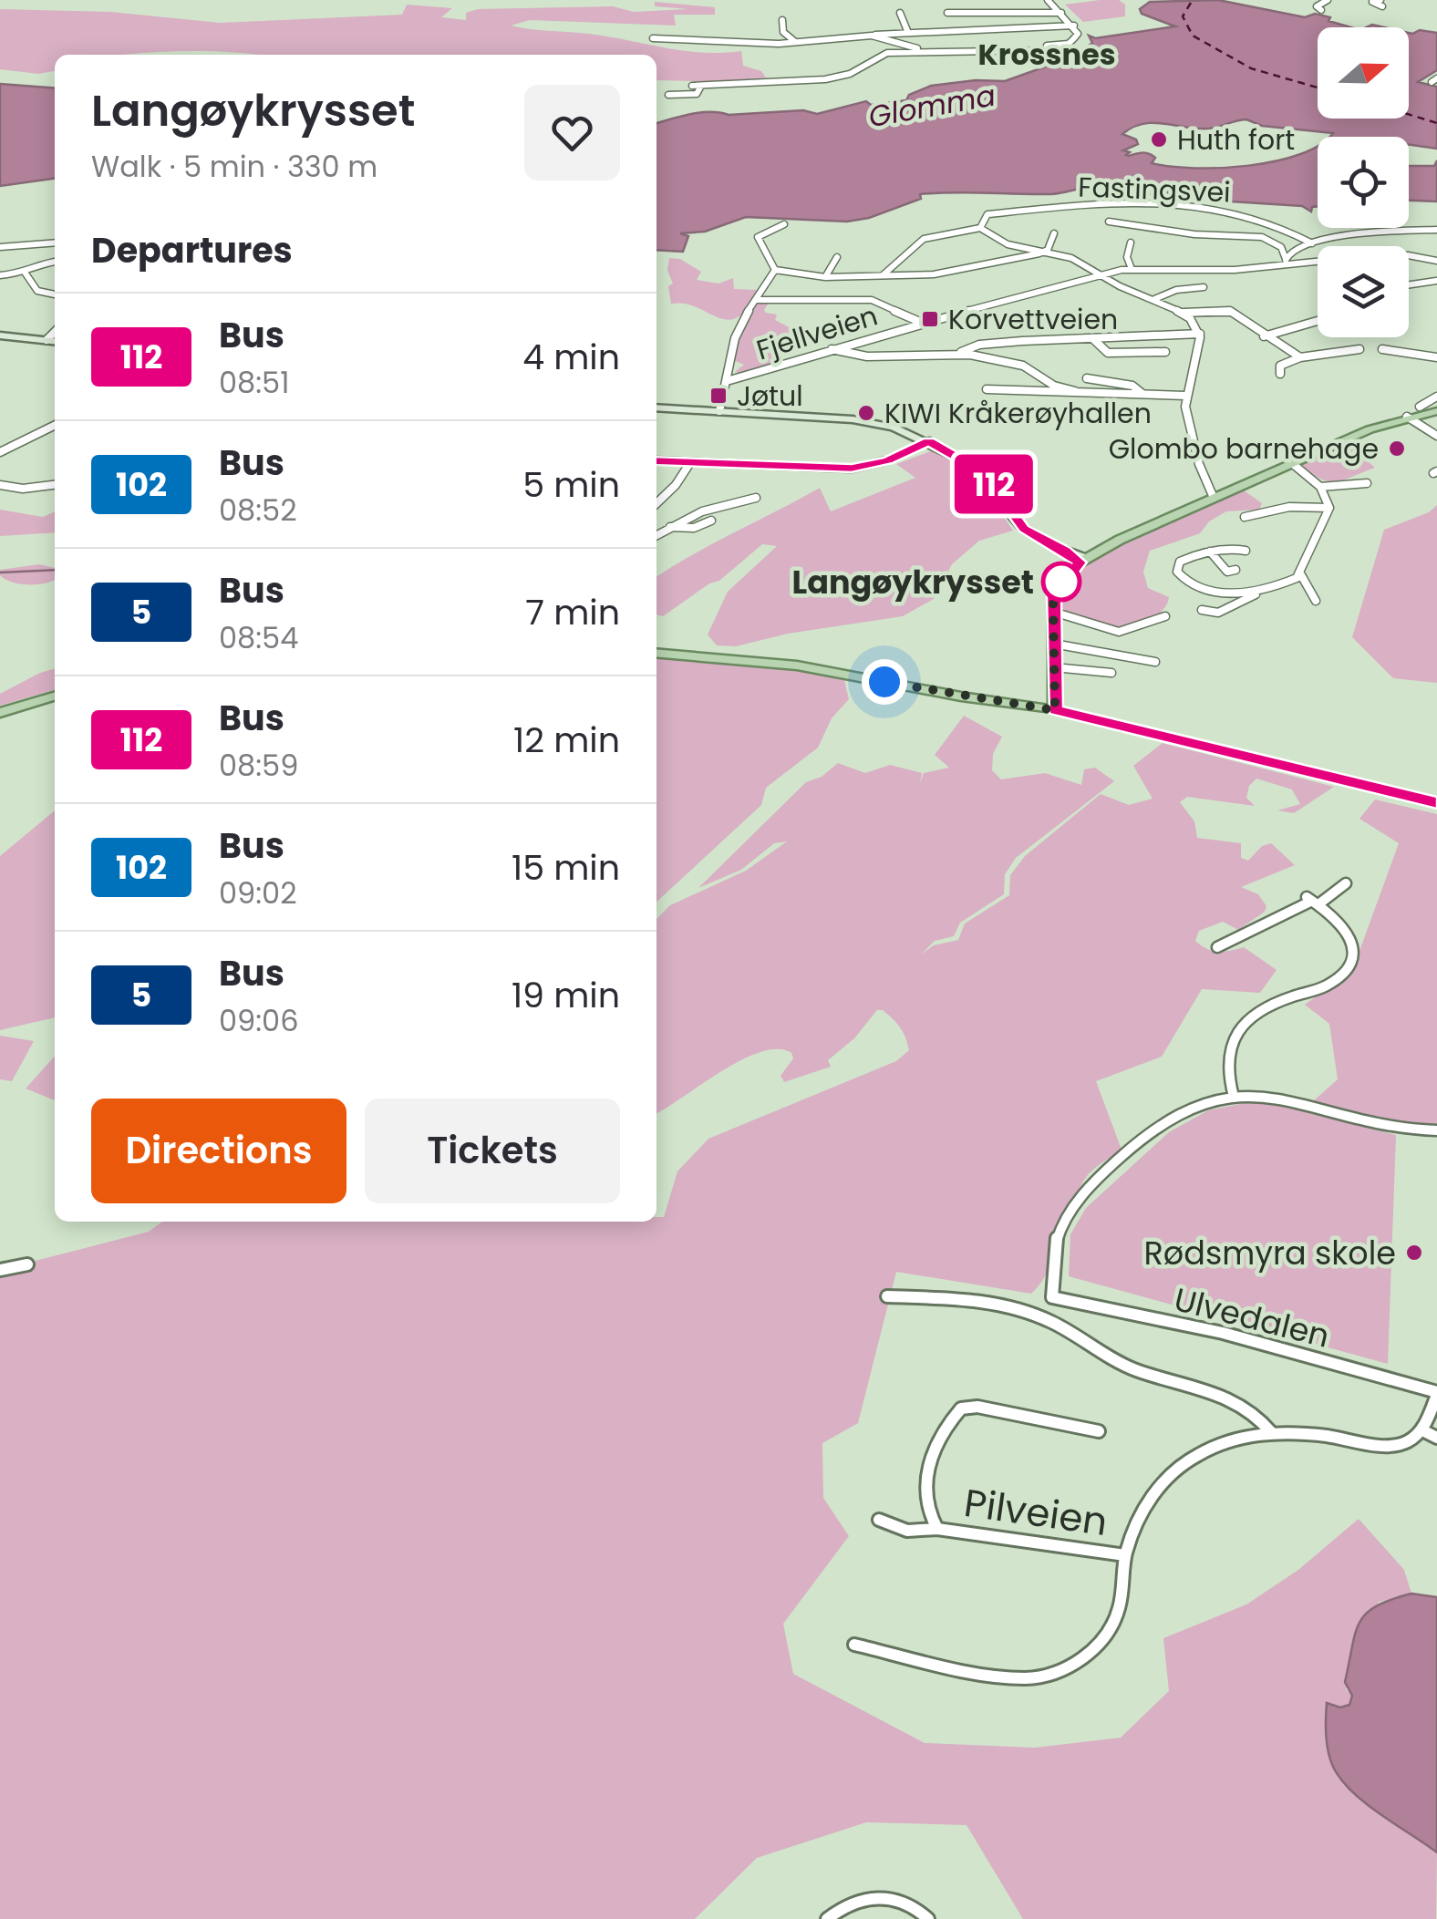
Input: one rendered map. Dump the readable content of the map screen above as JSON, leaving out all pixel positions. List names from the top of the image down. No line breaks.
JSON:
{"streets":{"street":["Fastingsvei","Fjellveien","Ulvedalen","Pilveien"]},"districts":["Krossnes"],"water":["Glomma"],"places":{"other":["Huth fort","KIWI Kråkerøyhallen","Glombo barnehage","Langøykrysset","Rødsmyra skole"],"transit":["Korvettveien","Jøtul"]},"lines":["bus line 112"],"north":"right","page":{"on_map":"112","heading":[["Langøykrysset","Walk · 5 min · 330 m"],"Departures"],"list":[{"mark":"112","name":"Bus","note":"08:51","value":"4 min"},{"mark":"102","name":"Bus","note":"08:52","value":"5 min"},{"mark":"5","name":"Bus","note":"08:54","value":"7 min"},{"mark":"112","name":"Bus","note":"08:59","value":"12 min"},{"mark":"102","name":"Bus","note":"09:02","value":"15 min"},{"mark":"5","name":"Bus","note":"09:06","value":"19 min"}],"buttons":["Directions","Tickets"]}}
